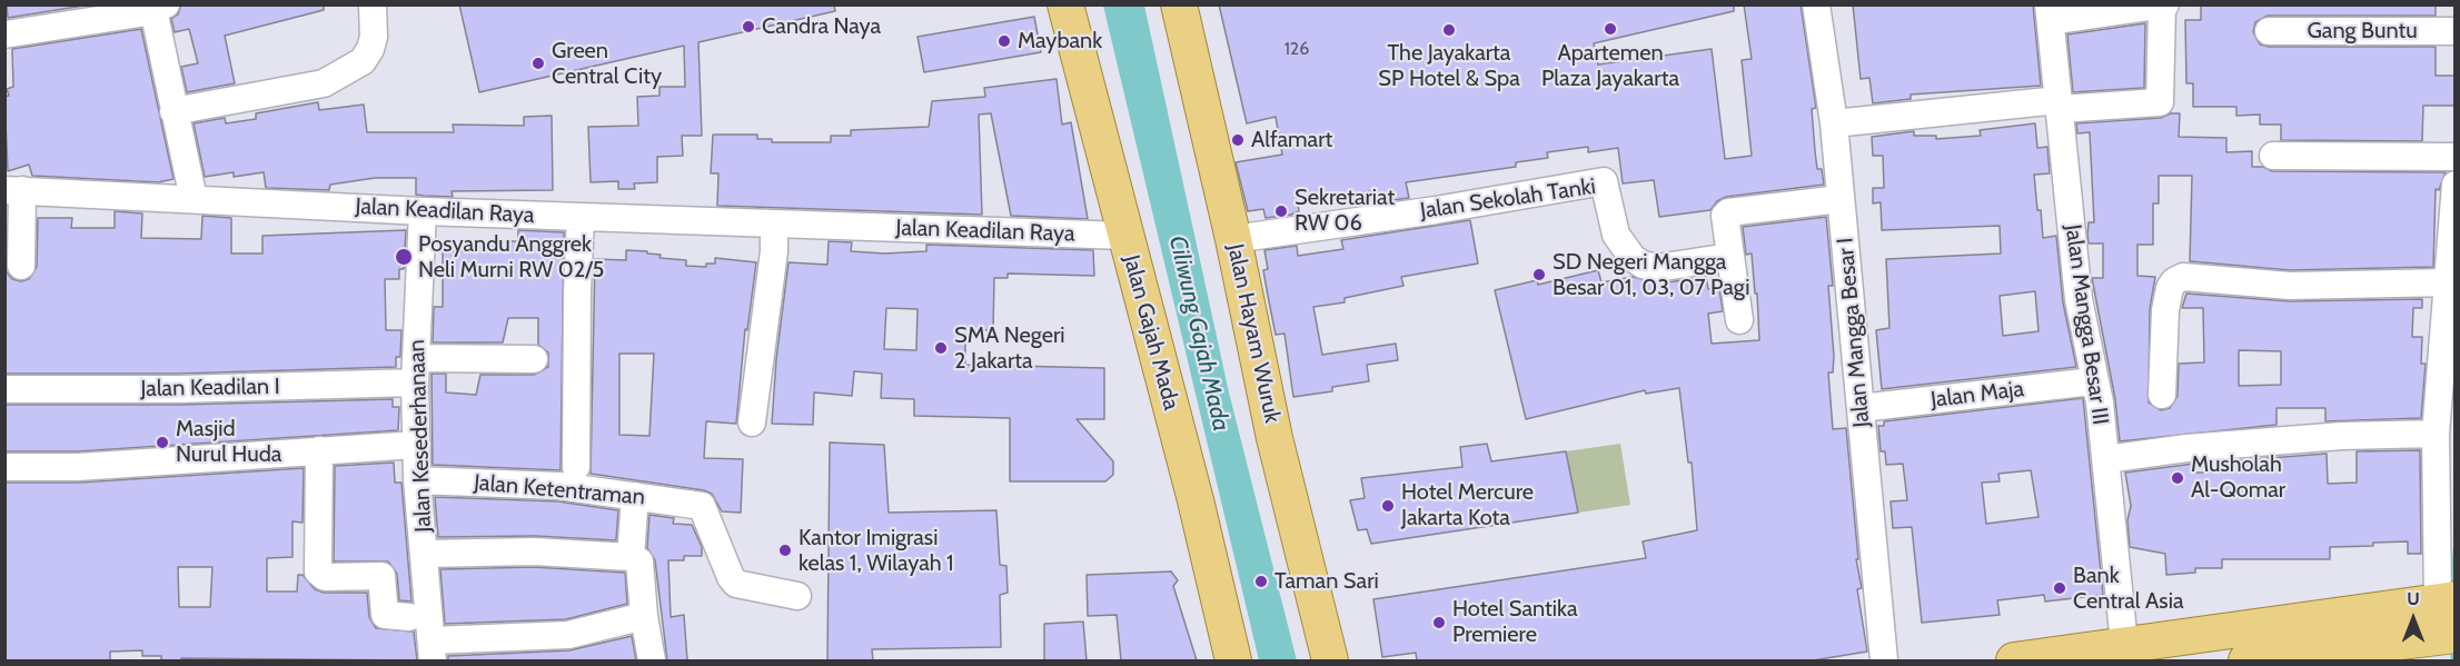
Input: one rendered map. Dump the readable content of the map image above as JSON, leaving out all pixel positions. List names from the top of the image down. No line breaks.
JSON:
{"streets":{"main road":["Jalan Gajah Mada","Jalan Hayam Wuruk"],"street":["Gang Buntu","Jalan Sekolah Tanki","Jalan Keadilan Raya","Jalan Mangga Besar III","Jalan Mangga Besar I","Jalan Keadilan I","Jalan Maja","Jalan Kesederhanaan","Jalan Ketentraman"]},"crossings":[["Jalan Sekolah Tanki","Jalan Hayam Wuruk"],["Jalan Keadilan Raya","Jalan Gajah Mada"],["Jalan Keadilan Raya","Jalan Kesederhanaan"],["Jalan Mangga Besar III","Jalan Maja"],["Jalan Mangga Besar I","Jalan Maja"],["Jalan Keadilan I","Jalan Kesederhanaan"],["Jalan Kesederhanaan","Jalan Ketentraman"]],"water":["Ciliwung Gajah Mada"],"places":["Candra Naya","Apartemen Plaza Jayakarta","The Jayakarta SP Hotel & Spa","Maybank","Green Central City","Alfamart","Sekretariat RW 06","Posyandu Anggrek Neli Murni RW 02/5","SD Negeri Mangga Besar 01, 03, 07 Pagi","SMA Negeri 2 Jakarta","Masjid Nurul Huda","Musholah Al-Qomar","Hotel Mercure Jakarta Kota","Kantor Imigrasi kelas 1, Wilayah 1","Taman Sari","Bank Central Asia","Hotel Santika Premiere"],"house_numbers":["126"],"north":"top"}
